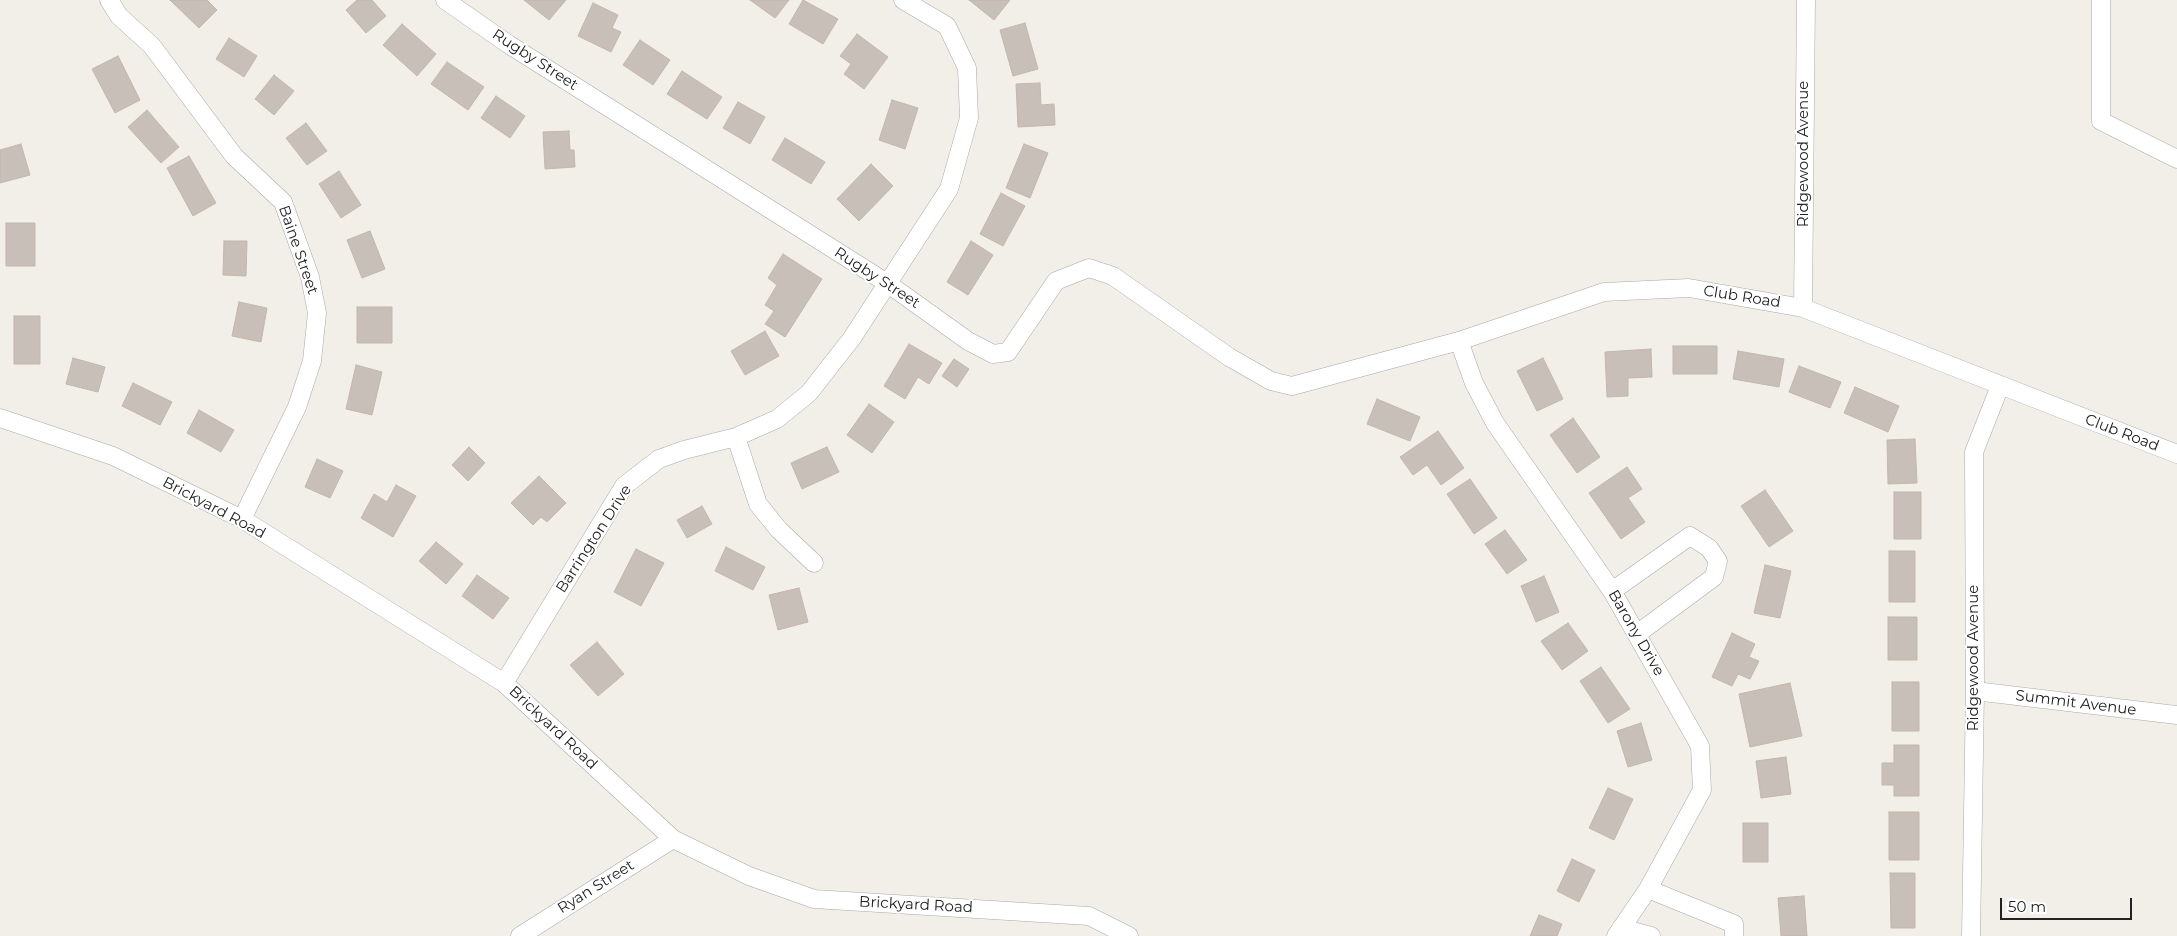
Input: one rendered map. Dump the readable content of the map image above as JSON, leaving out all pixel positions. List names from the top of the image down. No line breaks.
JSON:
{"streets":{"street":["Rugby Street","Ridgewood Avenue","Baine Street","Club Road","Brickyard Road","Barrington Drive","Barony Drive","Summit Avenue","Ryan Street"]},"crossings":[["Rugby Street","Club Road"],["Rugby Street","Barrington Drive"],["Ridgewood Avenue","Club Road"],["Ridgewood Avenue","Summit Avenue"],["Baine Street","Brickyard Road"],["Club Road","Barony Drive"],["Brickyard Road","Barrington Drive"],["Brickyard Road","Ryan Street"]],"scale_bar":"50 m"}
